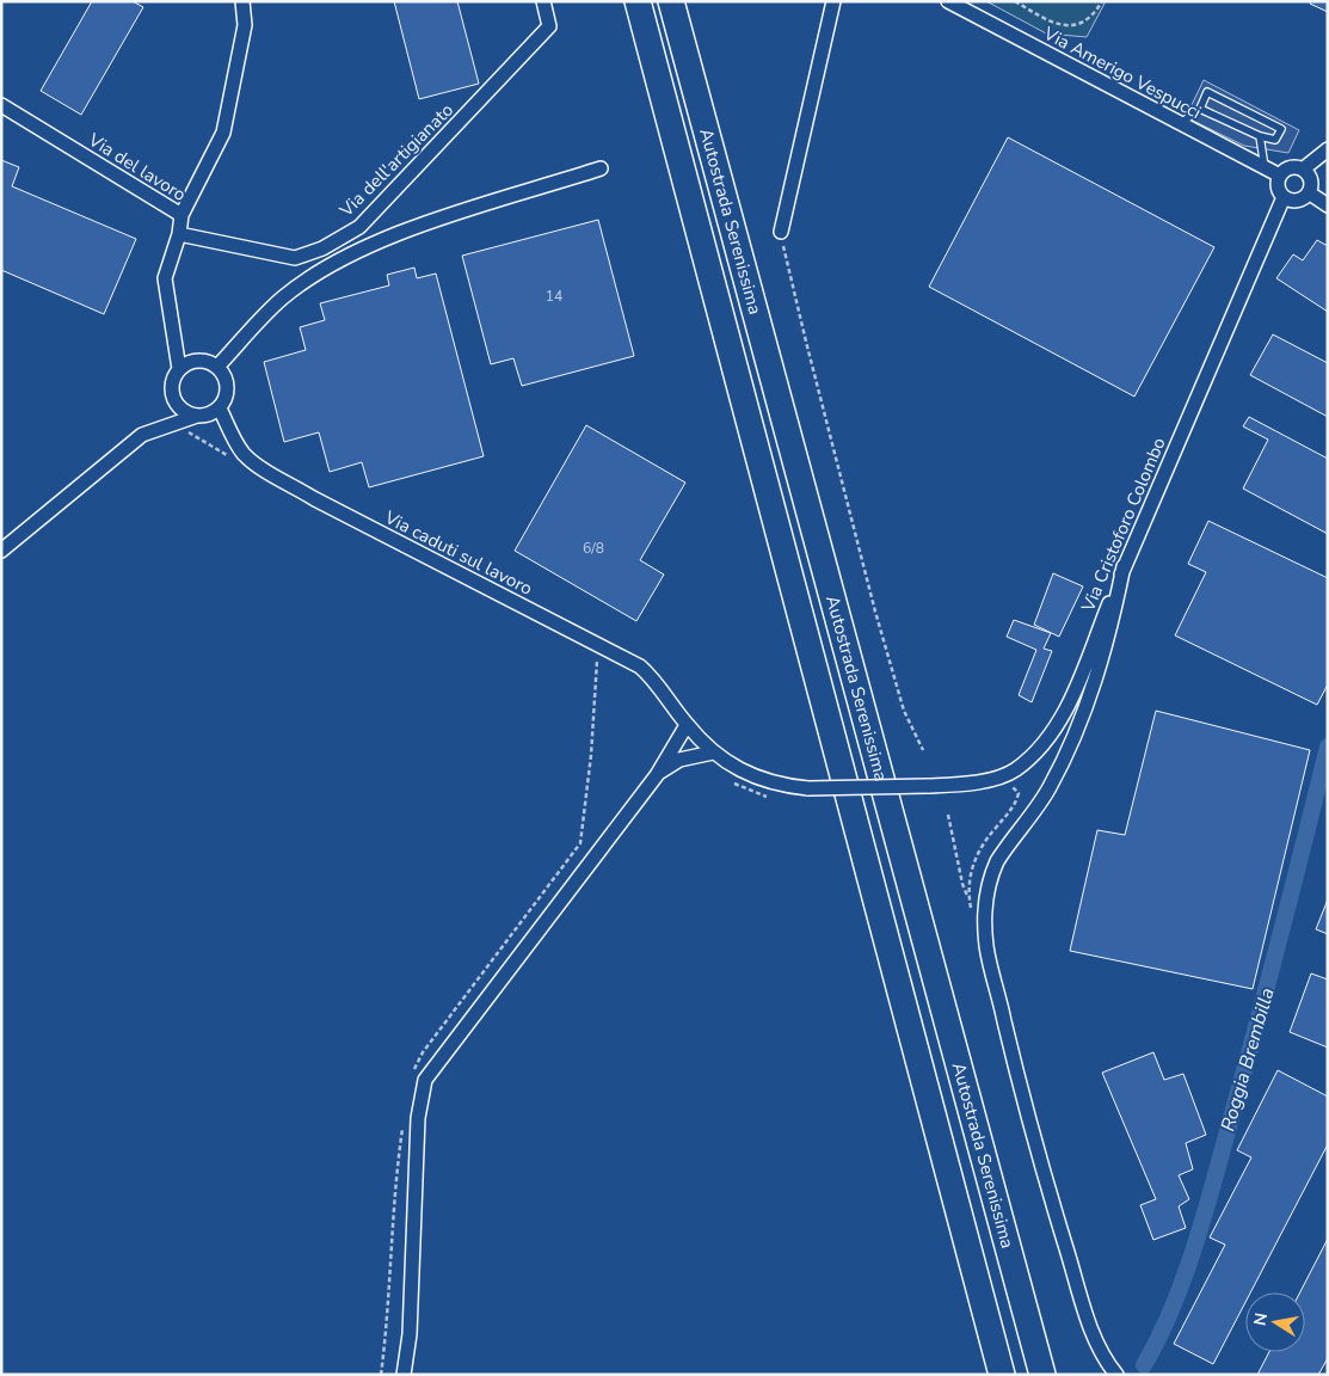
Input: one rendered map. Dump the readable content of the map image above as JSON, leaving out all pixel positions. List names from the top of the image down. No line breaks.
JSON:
{"streets":{"highway":["Autostrada Serenissima"],"street":["Via Amerigo Vespucci","Via dell'artigianato","Via del lavoro","Via Cristoforo Colombo","Via caduti sul lavoro"]},"crossings":[["Via Amerigo Vespucci","Via Cristoforo Colombo"],["Via dell'artigianato","Via del lavoro"],["Via del lavoro","Via caduti sul lavoro"],["Via Cristoforo Colombo","Via caduti sul lavoro"]],"water":["Roggia Brembilla"],"house_numbers":["14","6/8"],"north":"left"}
